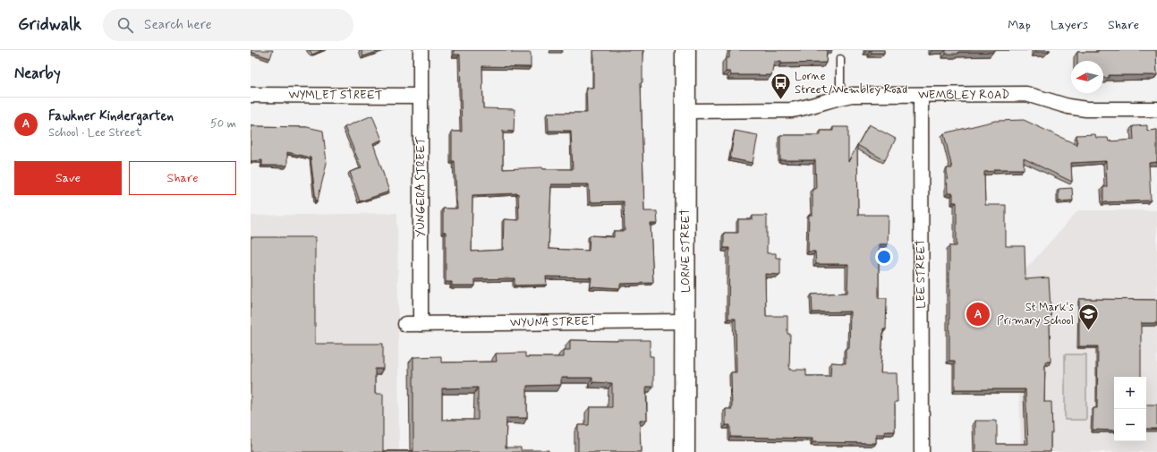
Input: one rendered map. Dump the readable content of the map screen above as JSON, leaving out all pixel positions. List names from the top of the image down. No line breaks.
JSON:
{"streets":{"street":["WYMLET STREET","WEMBLEY ROAD","YUNGERA STREET","LORNE STREET","LEE STREET","WYUNA STREET"]},"crossings":[["WYMLET STREET","YUNGERA STREET"],["WEMBLEY ROAD","LORNE STREET"],["WEMBLEY ROAD","LEE STREET"],["YUNGERA STREET","WYUNA STREET"],["LORNE STREET","WYUNA STREET"]],"places":{"bus stop":["Lorne Street/Wembley Road"],"school or university":["St Mark's Primary School"]},"north":"left","page":{"header":"Gridwalk","search":"Search here","nav":["Map","Layers","Share"],"heading":"Nearby","list":[{"mark":"A","name":"Fawkner Kindergarten","note":"School · Lee Street","value":"50 m"}],"buttons":["Save","Share"],"pins":"A","map_buttons":["+","−"]}}
